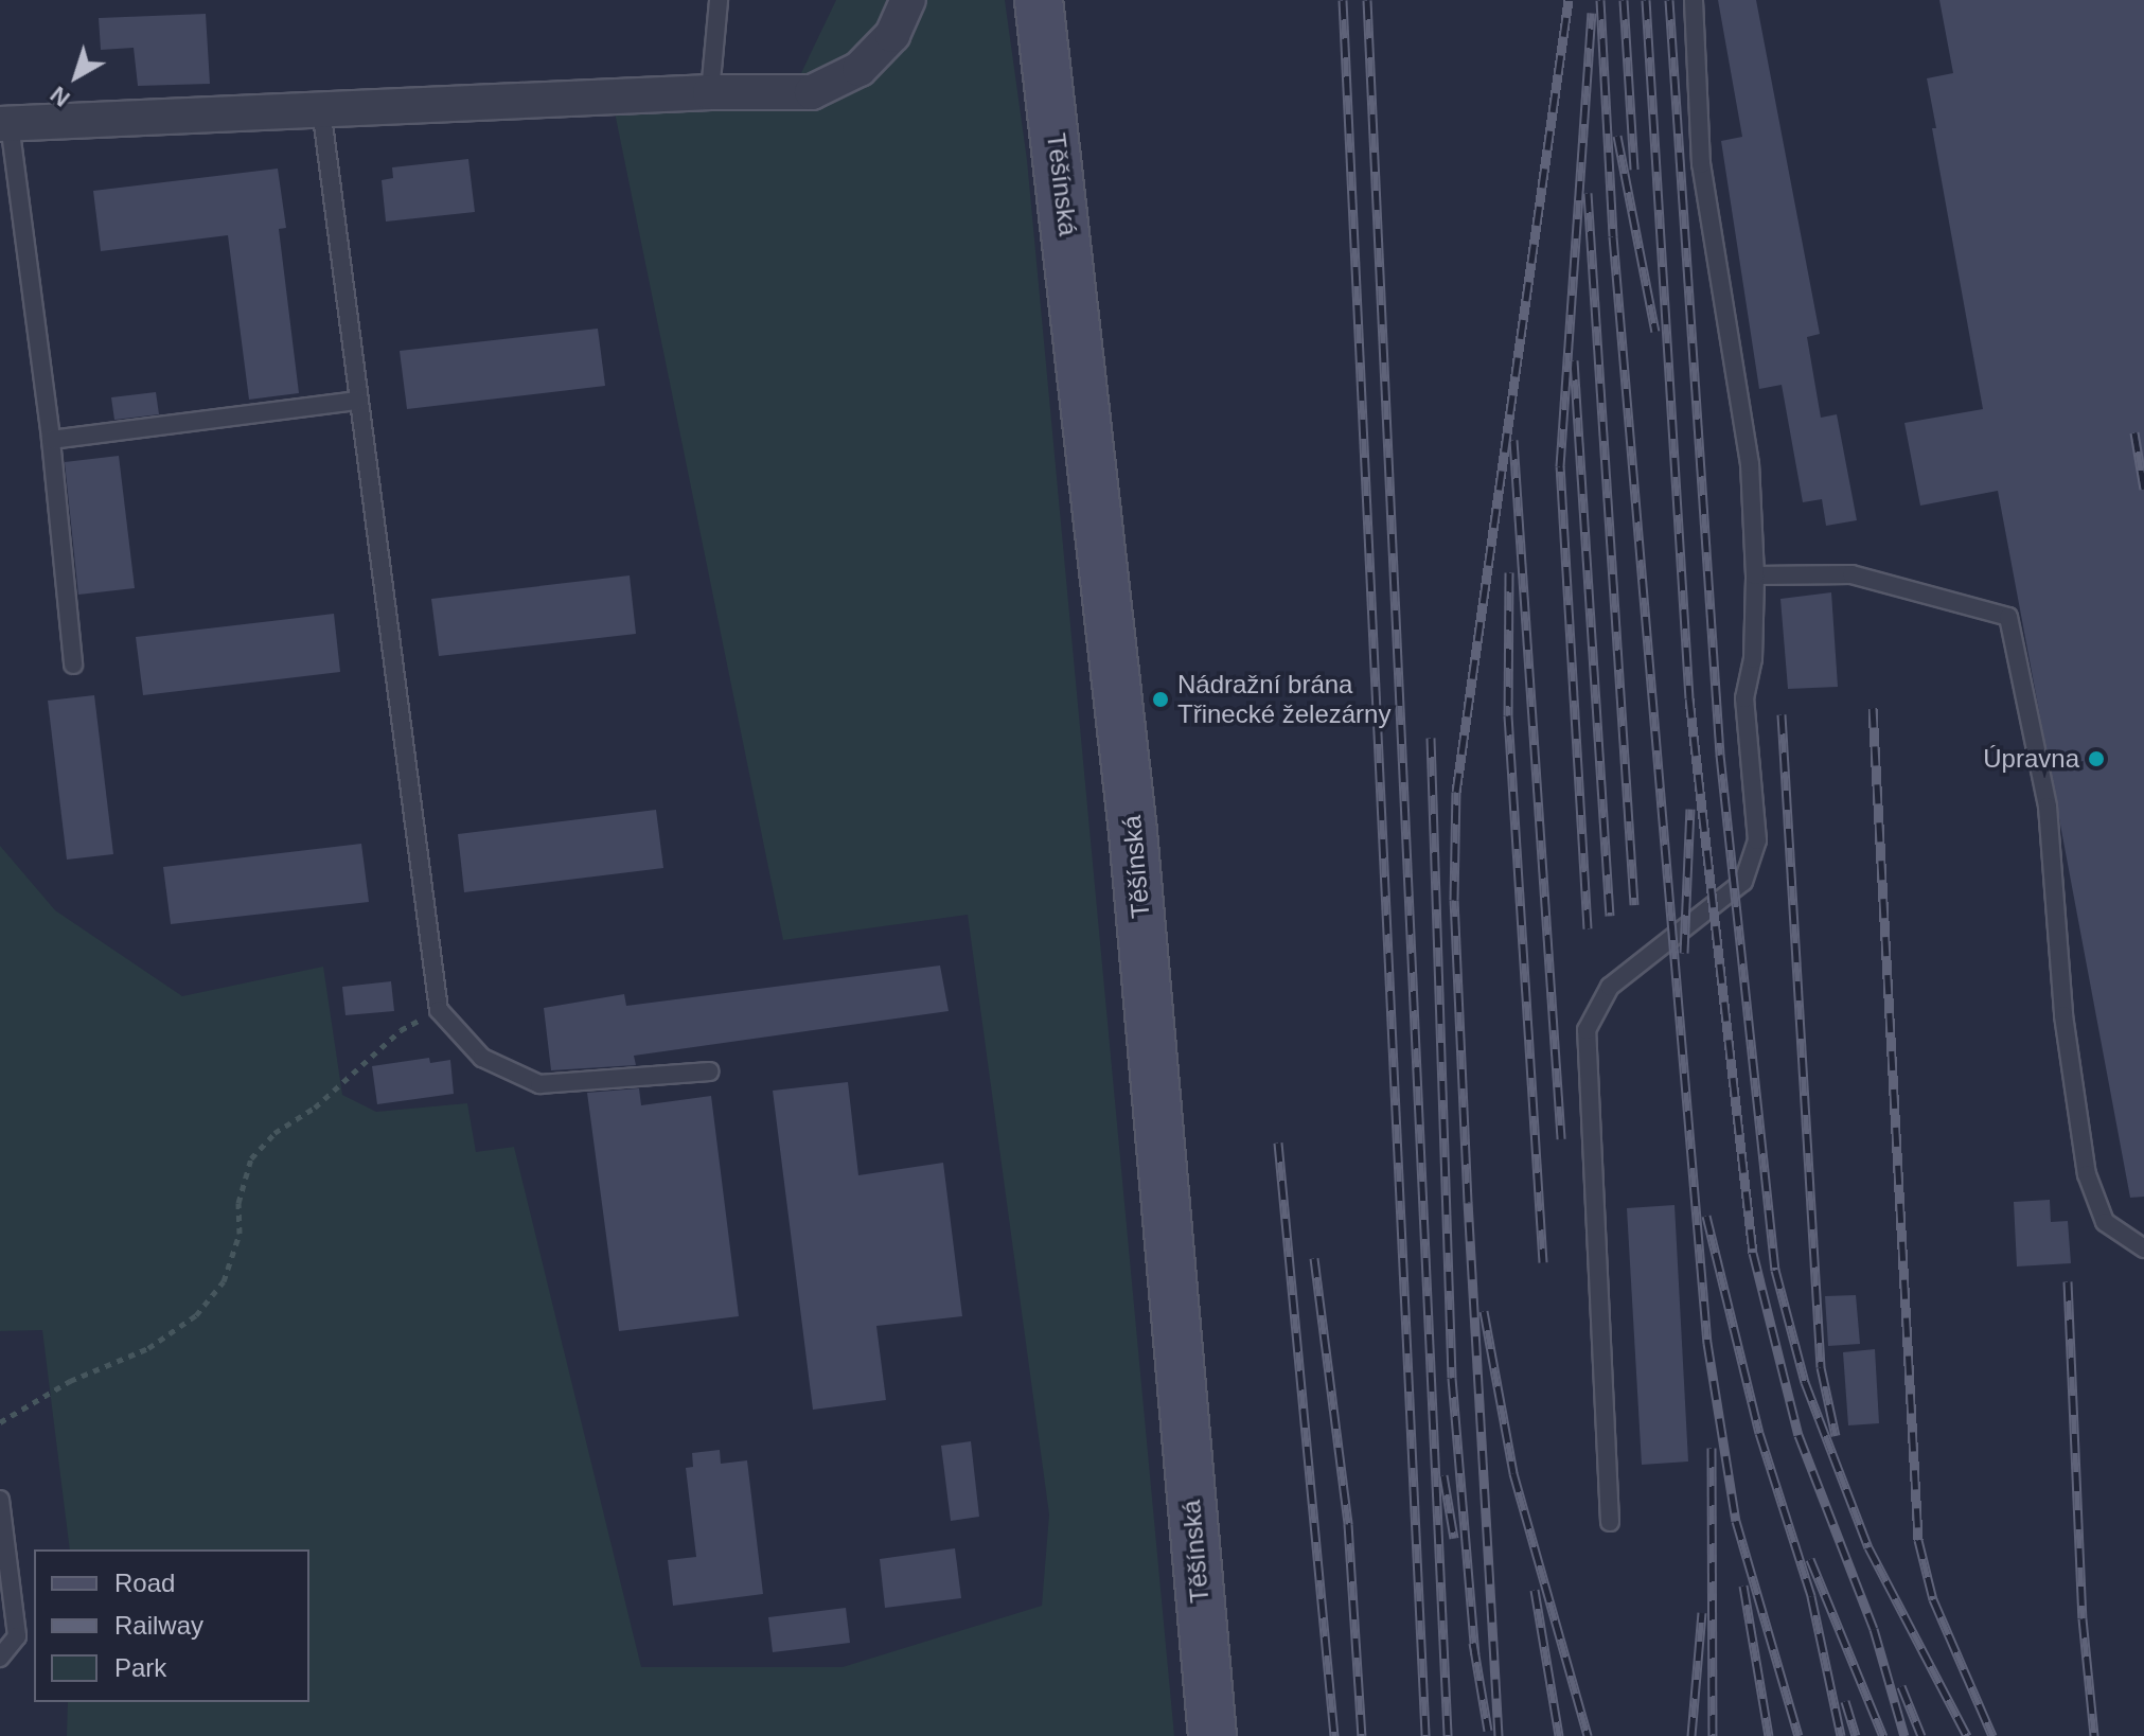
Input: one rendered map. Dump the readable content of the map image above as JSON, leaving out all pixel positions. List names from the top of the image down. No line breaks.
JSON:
{"streets":{"main road":["Těšínská"]},"places":["Nádražní brána Třinecké železárny","Úpravna"],"legend":["Road","Railway","Park"],"north":"bottom left"}
